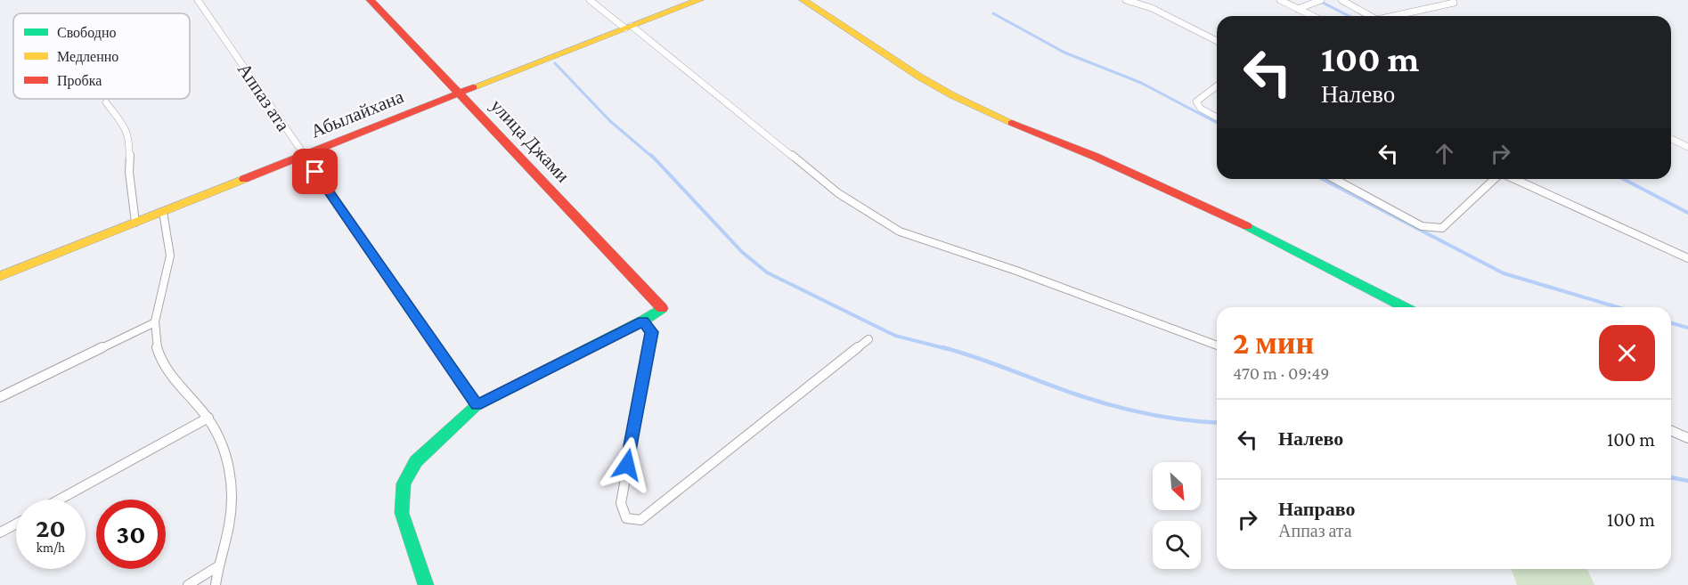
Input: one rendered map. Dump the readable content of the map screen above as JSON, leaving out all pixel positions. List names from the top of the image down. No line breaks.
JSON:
{"streets":{"street":["Аппаз ата","Абылайхана","улица Джами"]},"crossings":[["Аппаз ата","Абылайхана"],["Абылайхана","улица Джами"]],"legend":["Свободно","Медленно","Пробка"],"north":"bottom right","page":{"turn":["100 m","Налево"],"heading":["2 мин","470 m · 09:49"],"list":[{"name":"Налево","value":"100 m"},{"name":"Направо","note":"Аппаз ата","value":"100 m"}],"speed":"20 km/h","limit":"30"}}
